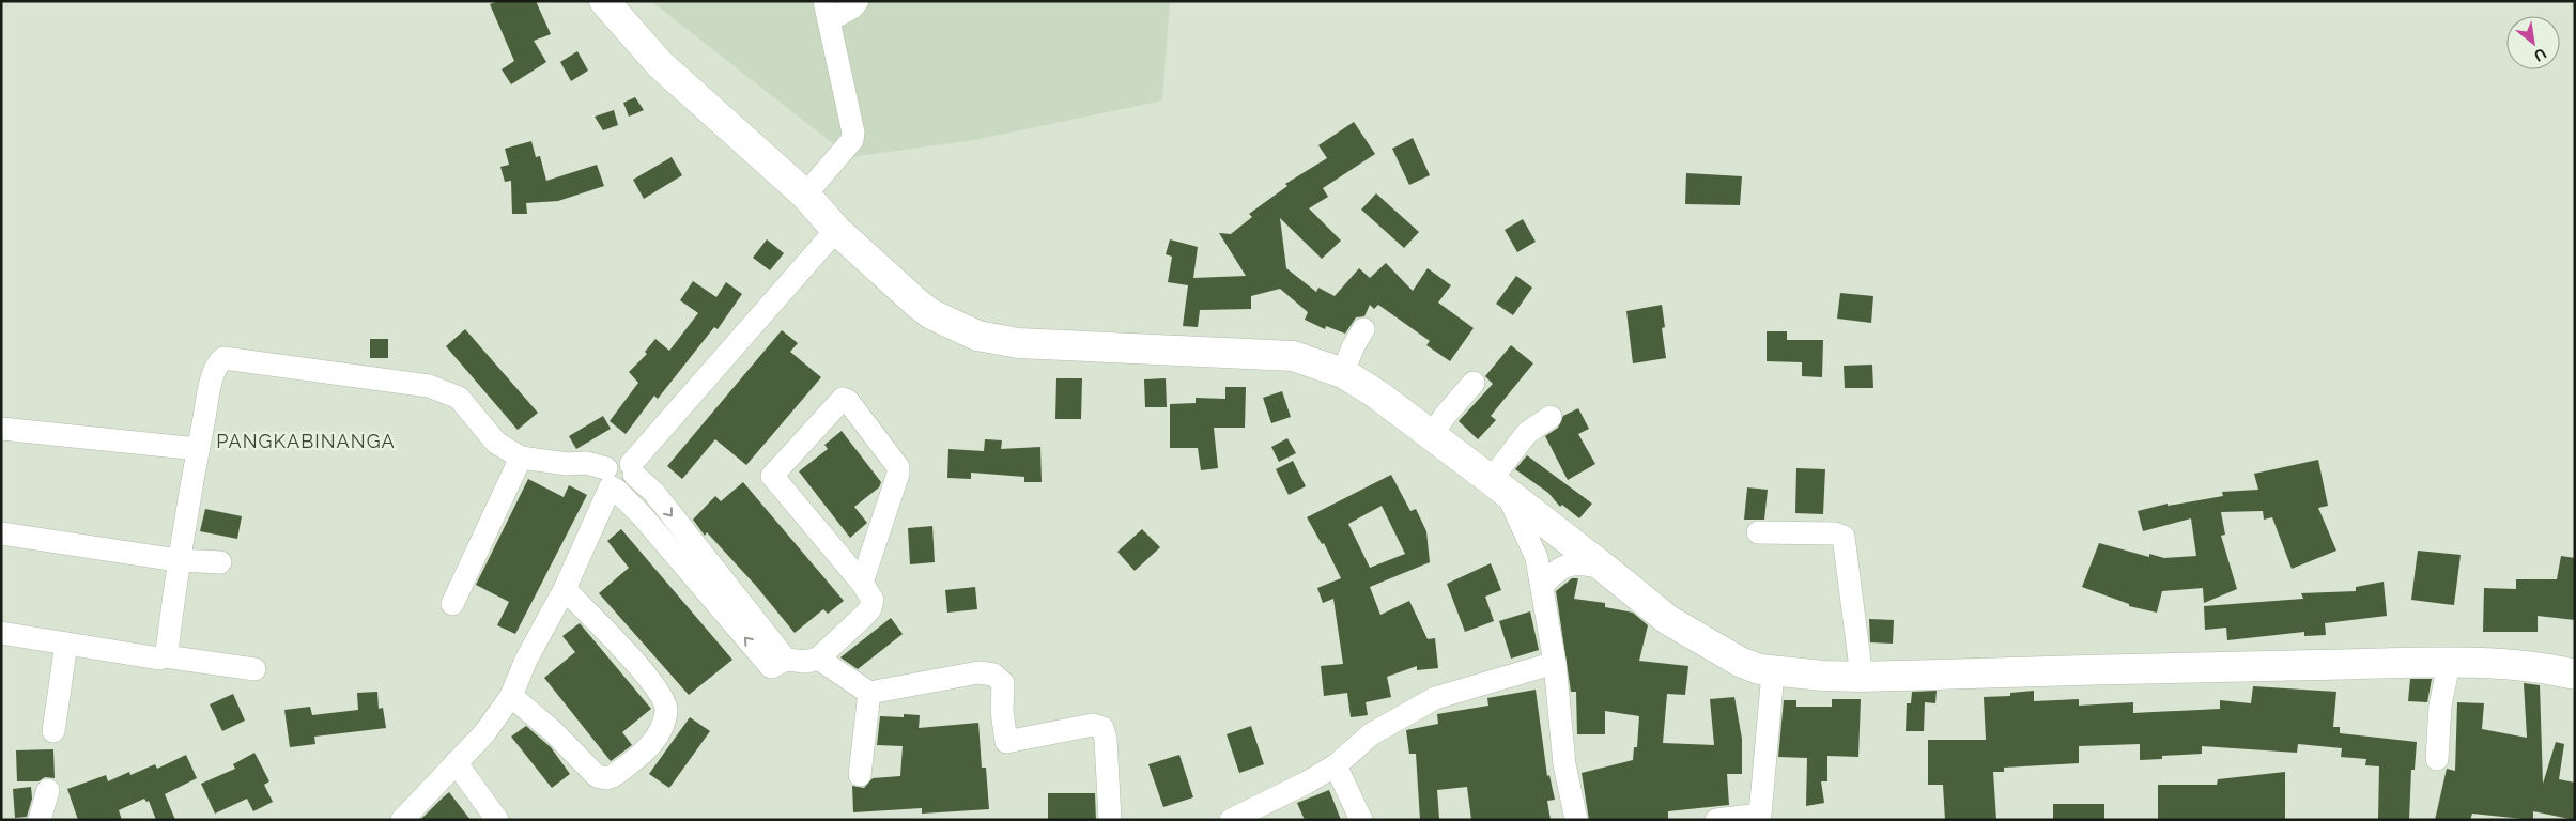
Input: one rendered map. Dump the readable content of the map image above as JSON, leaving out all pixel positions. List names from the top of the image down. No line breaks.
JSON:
{"districts":["PANGKABINANGA"],"north":"bottom right"}
